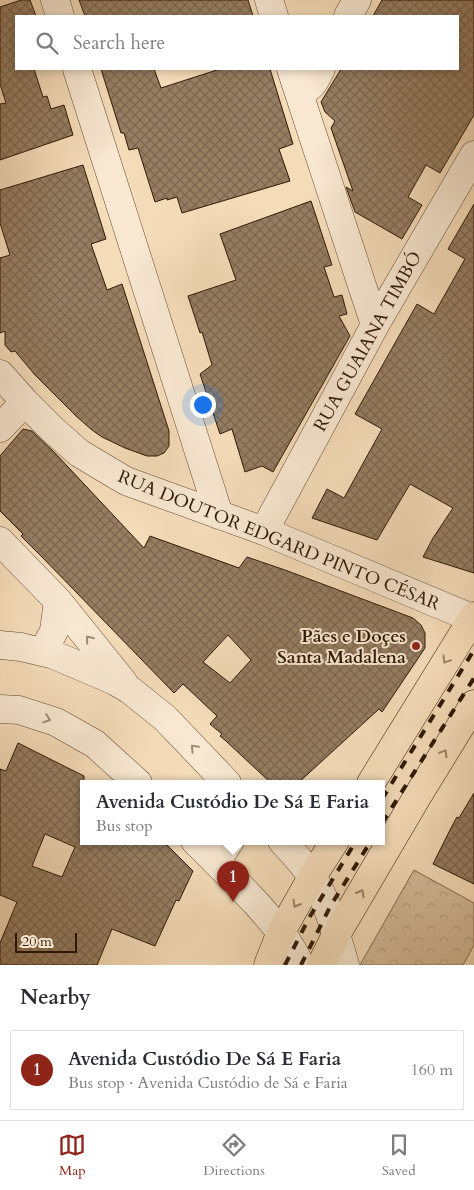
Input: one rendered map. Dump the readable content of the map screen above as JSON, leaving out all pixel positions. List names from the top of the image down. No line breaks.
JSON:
{"streets":{"street":["RUA GUAIANA TIMBÓ","RUA DOUTOR EDGARD PINTO CÉSAR"]},"crossings":[["RUA GUAIANA TIMBÓ","RUA DOUTOR EDGARD PINTO CÉSAR"]],"places":["Pães e Doçes Santa Madalena"],"scale_bar":"20 m","page":{"search":"Search here","popup":["Avenida Custódio De Sá E Faria","Bus stop"],"pins":"1","scale":"20 m","heading":"Nearby","list":[{"mark":"1","name":"Avenida Custódio De Sá E Faria","note":"Bus stop · Avenida Custódio de Sá e Faria","value":"160 m"}],"nav":["Map","Directions","Saved"]}}
